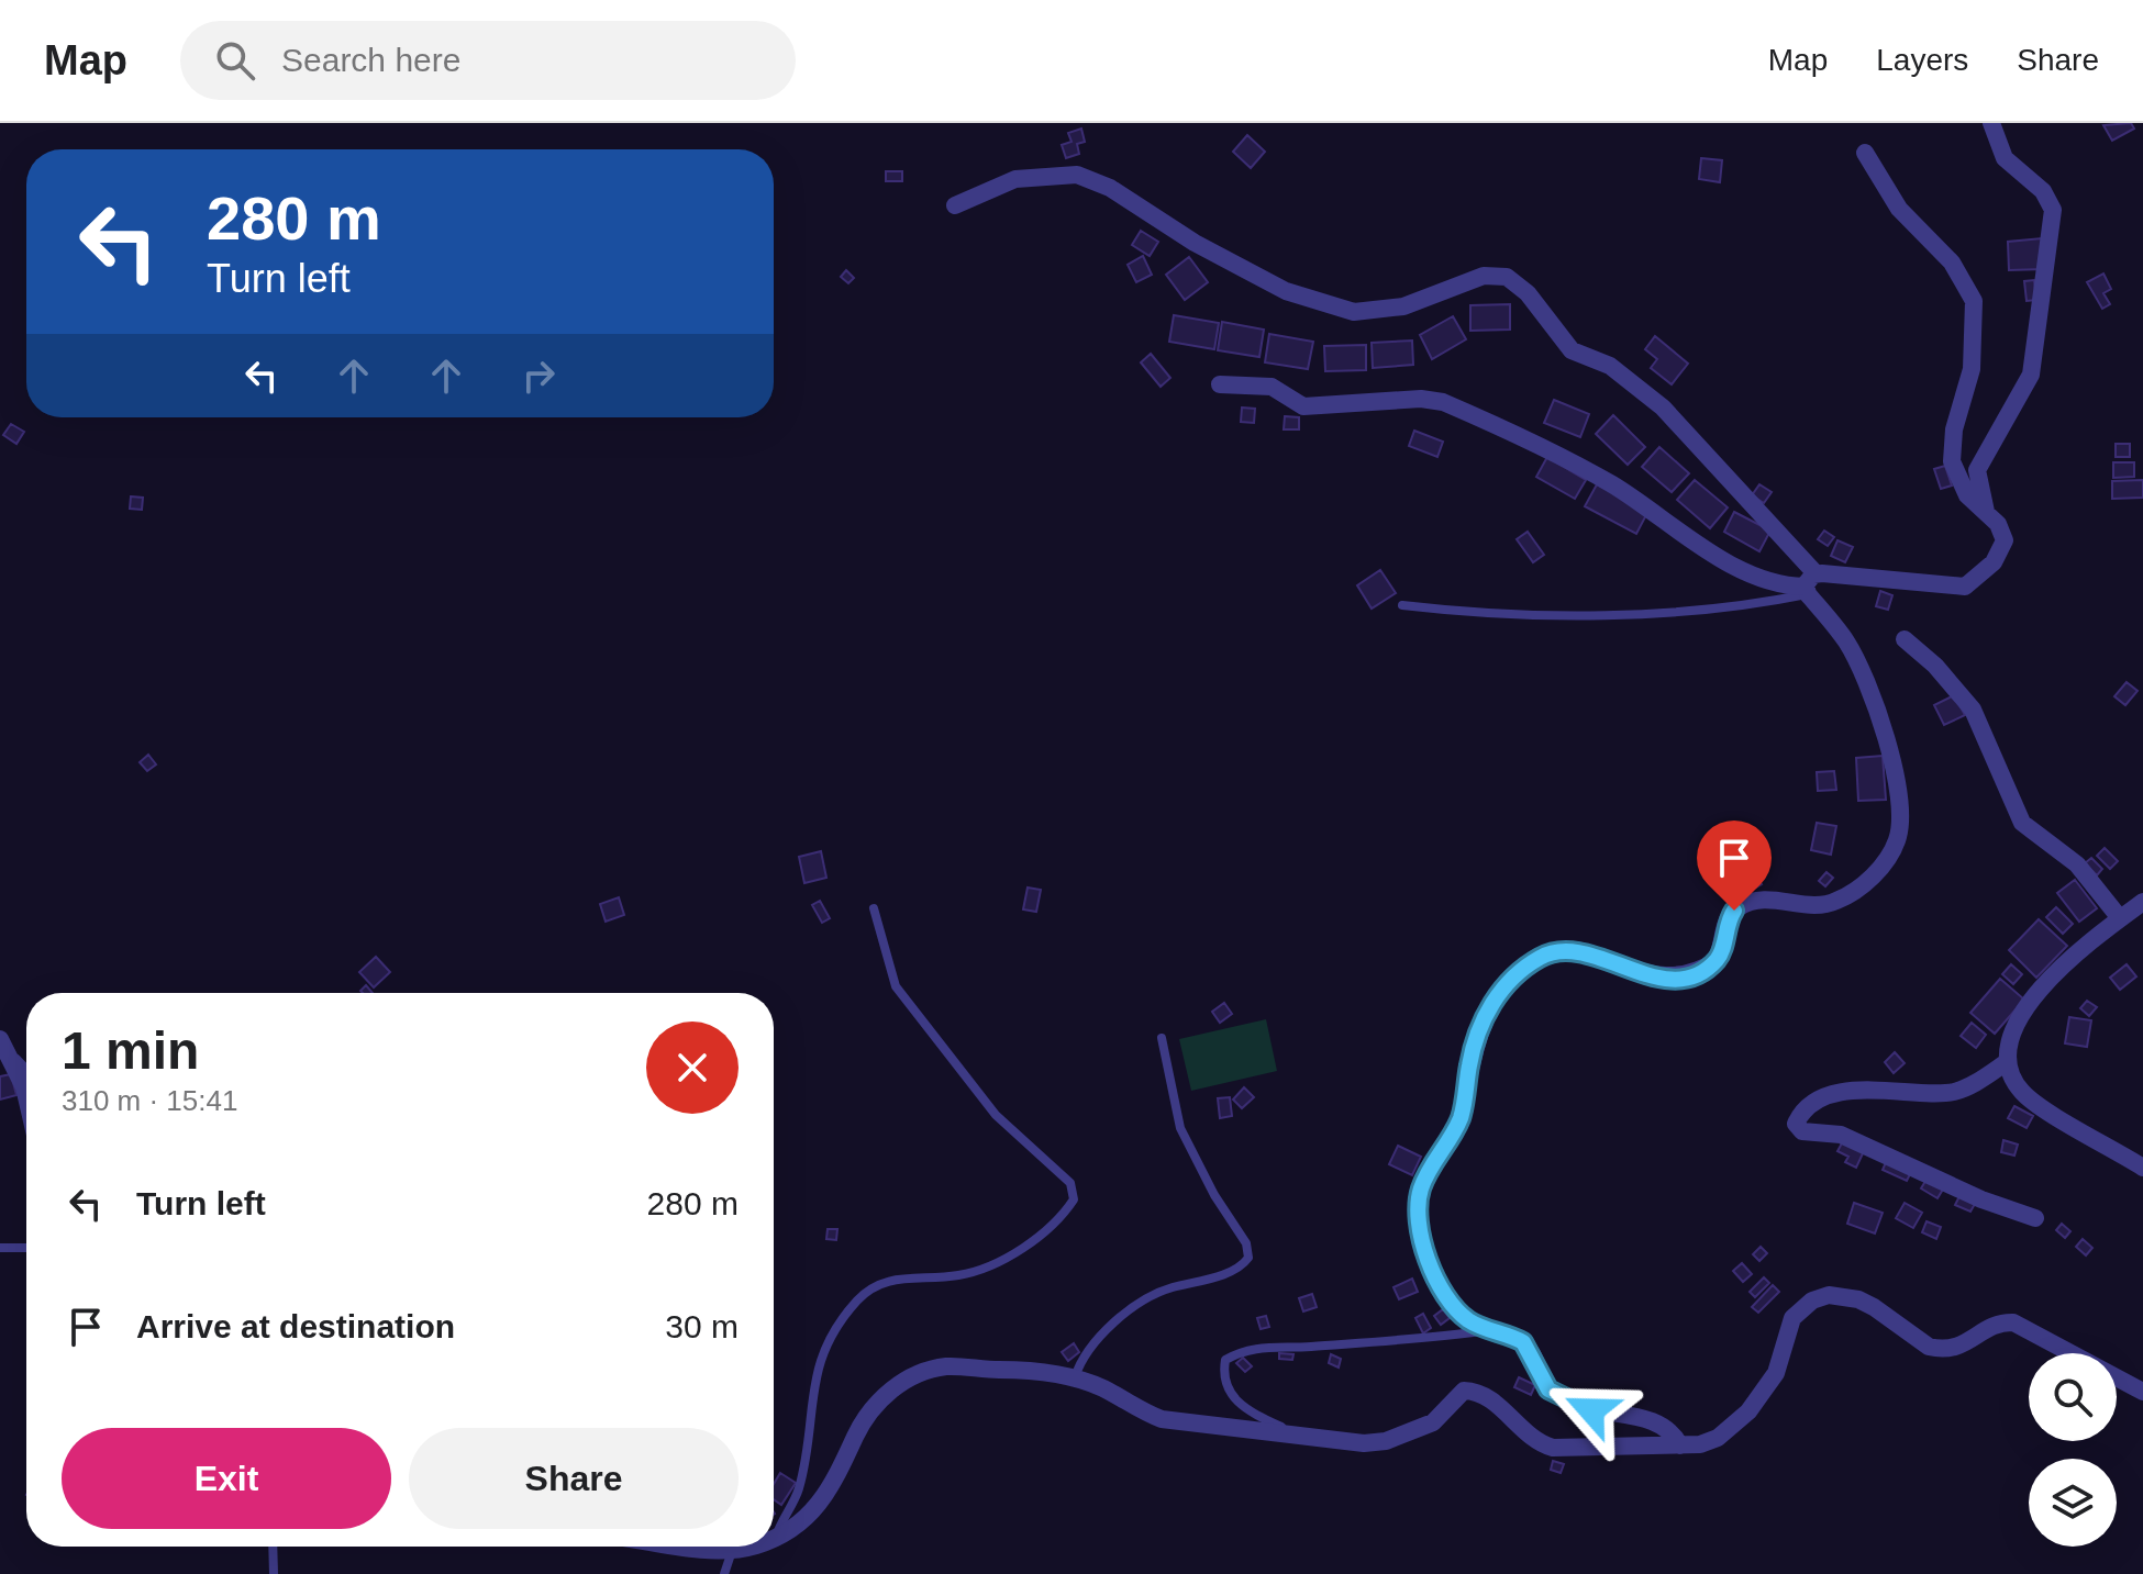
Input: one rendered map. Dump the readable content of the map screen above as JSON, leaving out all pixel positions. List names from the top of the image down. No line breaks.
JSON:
{"page":{"header":"Map","search":"Search here","nav":["Map","Layers","Share"],"turn":["280 m","Turn left"],"heading":["1 min","310 m · 15:41"],"list":[{"name":"Turn left","value":"280 m"},{"name":"Arrive at destination","value":"30 m"}],"buttons":["Exit","Share"]}}
